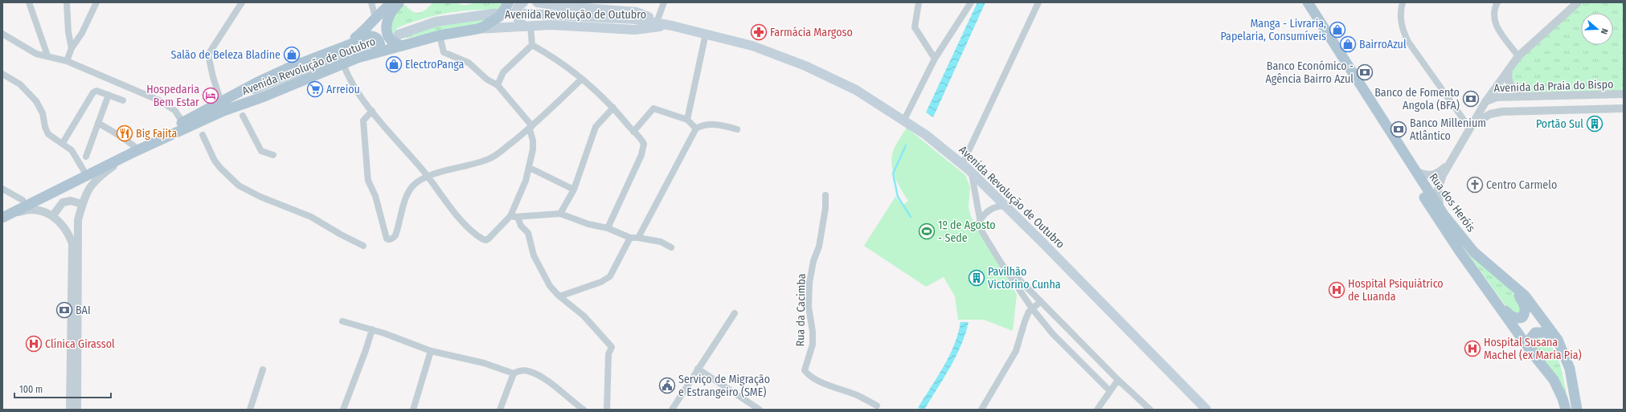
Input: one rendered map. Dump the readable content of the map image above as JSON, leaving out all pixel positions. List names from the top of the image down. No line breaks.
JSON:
{"streets":{"main road":["Avenida Revolução de Outubro","Rua dos Heróis"],"street":["Avenida da Praia do Bispo","Rua da Cacimba"]},"places":{"shop":["Manga - Livraria, Papelaria, Consumíveis","BairroAzul","Salão de Beleza Bladine","ElectroPanga"],"pharmacy":["Farmácia Margoso"],"bank":["Banco Económico - Agência Bairro Azul","Banco de Fomento Angola (BFA)","Banco Millenium Atlântico","BAI"],"supermarket":["Arreiou"],"hotel":["Hospedaria Bem Estar"],"building":["Portão Sul","Pavilhão Victorino Cunha"],"restaurant":["Big Fajita"],"church":["Centro Carmelo"],"sports":["1º de Agosto - Sede"],"hospital":["Hospital Psiquiátrico de Luanda","Clínica Girassol","Hospital Susana Machel (ex Maria Pia)"],"public building":["Serviço de Migração e Estrangeiro (SME)"]},"scale_bar":"100 m","north":"right"}
